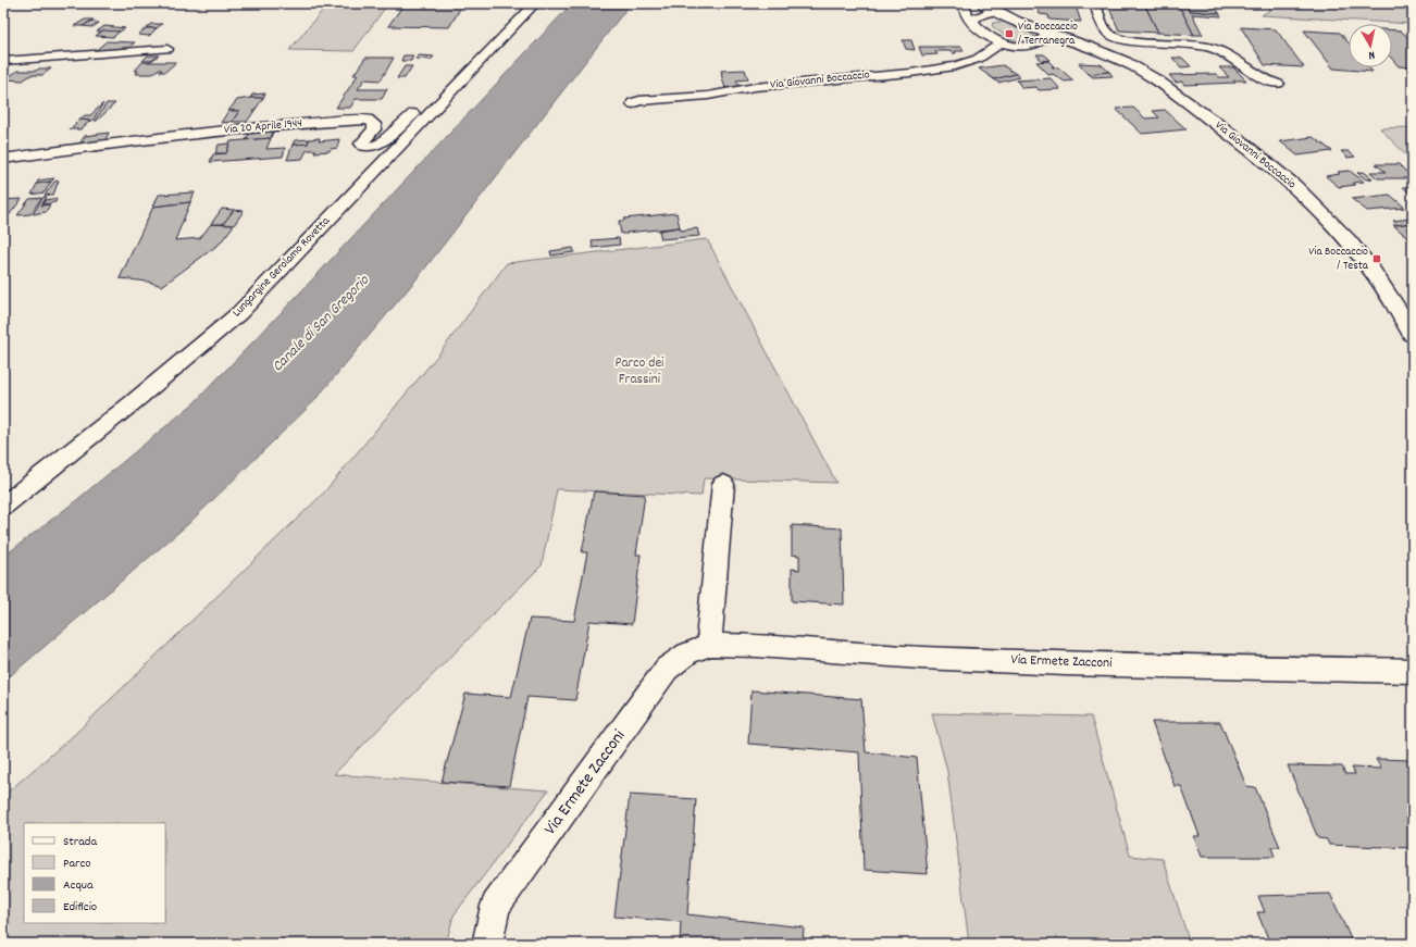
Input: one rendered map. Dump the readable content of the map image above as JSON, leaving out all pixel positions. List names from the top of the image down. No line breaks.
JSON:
{"streets":{"street":["Via Giovanni Boccaccio","Via 20 Aprile 1944","Lungargine Gerolamo Rovetta","Via Ermete Zacconi"]},"crossings":[["Via 20 Aprile 1944","Lungargine Gerolamo Rovetta"]],"water":["Canale di San Gregorio"],"parks":["Parco dei Frassini"],"places":{"transit":["Via Boccaccio / Terranegra","Via Boccaccio / Testa"]},"legend":["Strada","Parco","Acqua","Edificio"],"north":"bottom"}
